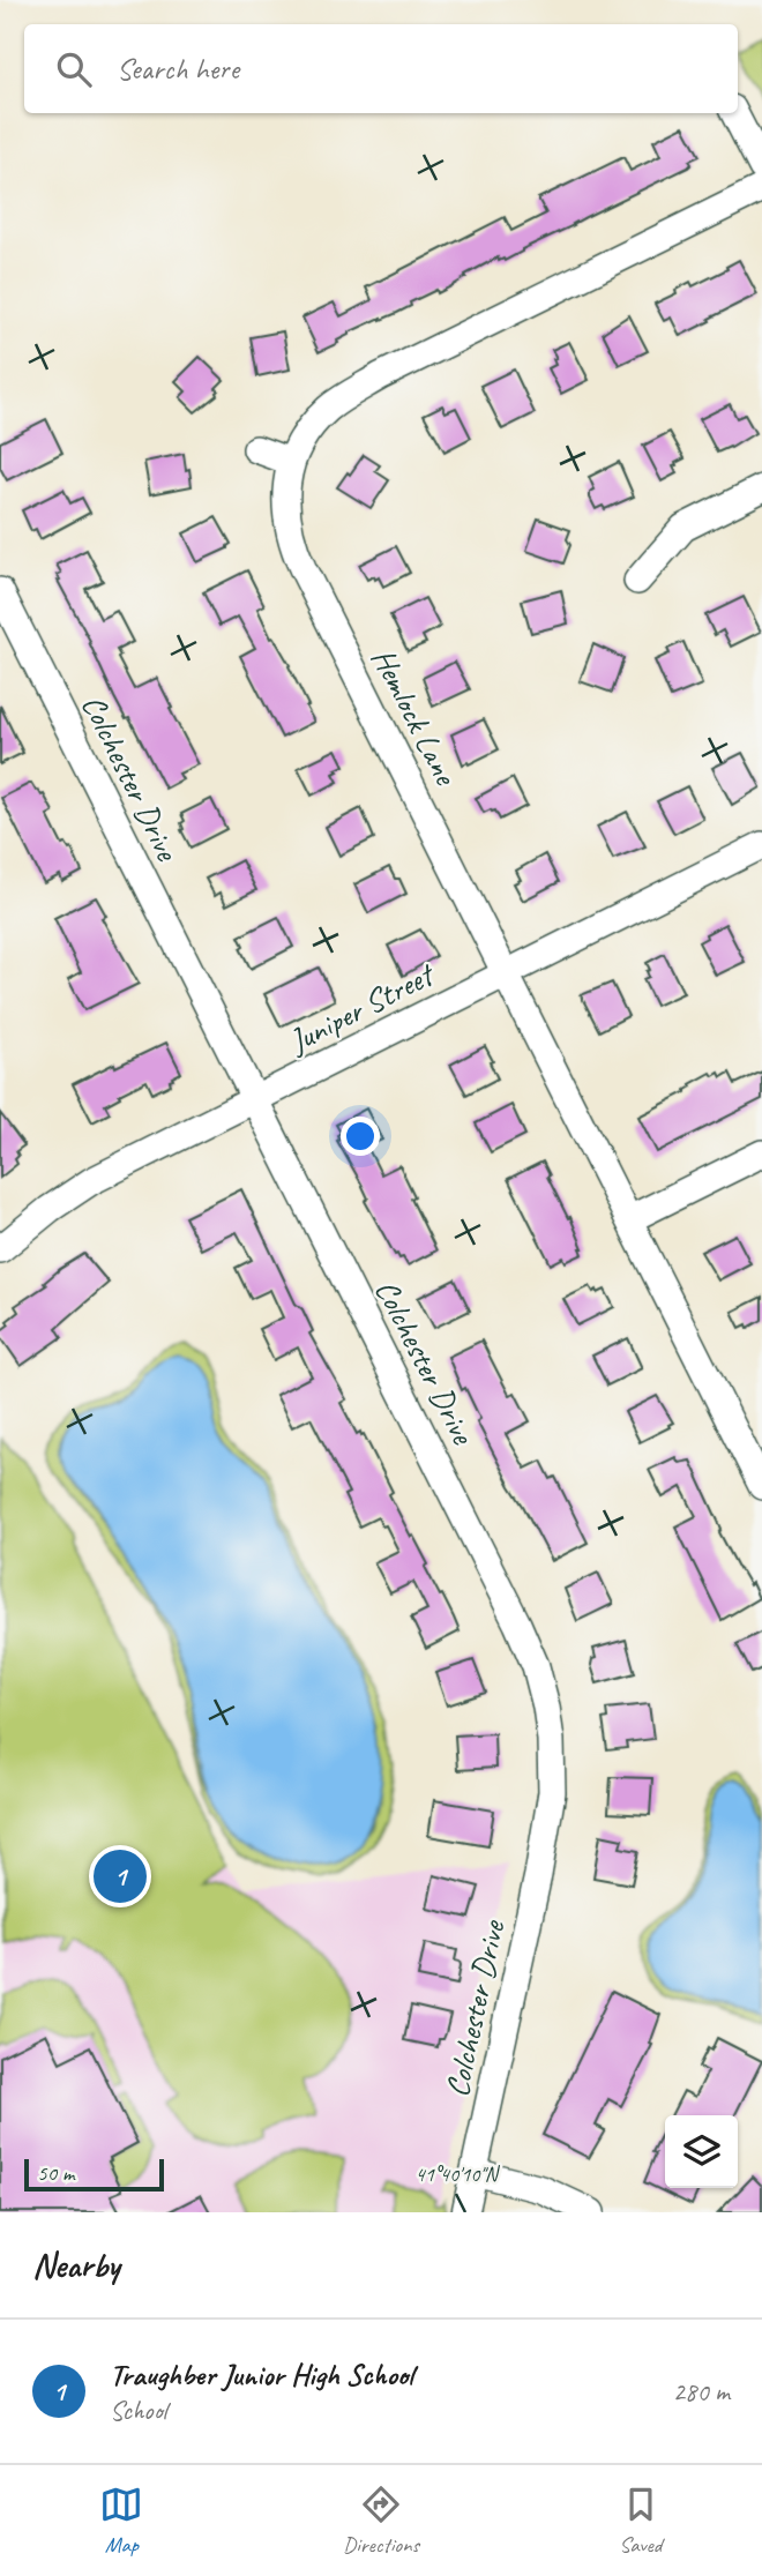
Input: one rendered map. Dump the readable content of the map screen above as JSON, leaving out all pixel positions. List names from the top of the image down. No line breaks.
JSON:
{"streets":{"street":["Hemlock Lane","Colchester Drive","Juniper Street"]},"crossings":[["Hemlock Lane","Juniper Street"],["Colchester Drive","Juniper Street"]],"scale_bar":"50 m","page":{"search":"Search here","pins":"1","scale":"50 m","heading":"Nearby","list":[{"mark":"1","name":"Traughber Junior High School","note":"School","value":"280 m"}],"nav":["Map","Directions","Saved"]},"coordinates":["41°40'10\"N"]}
